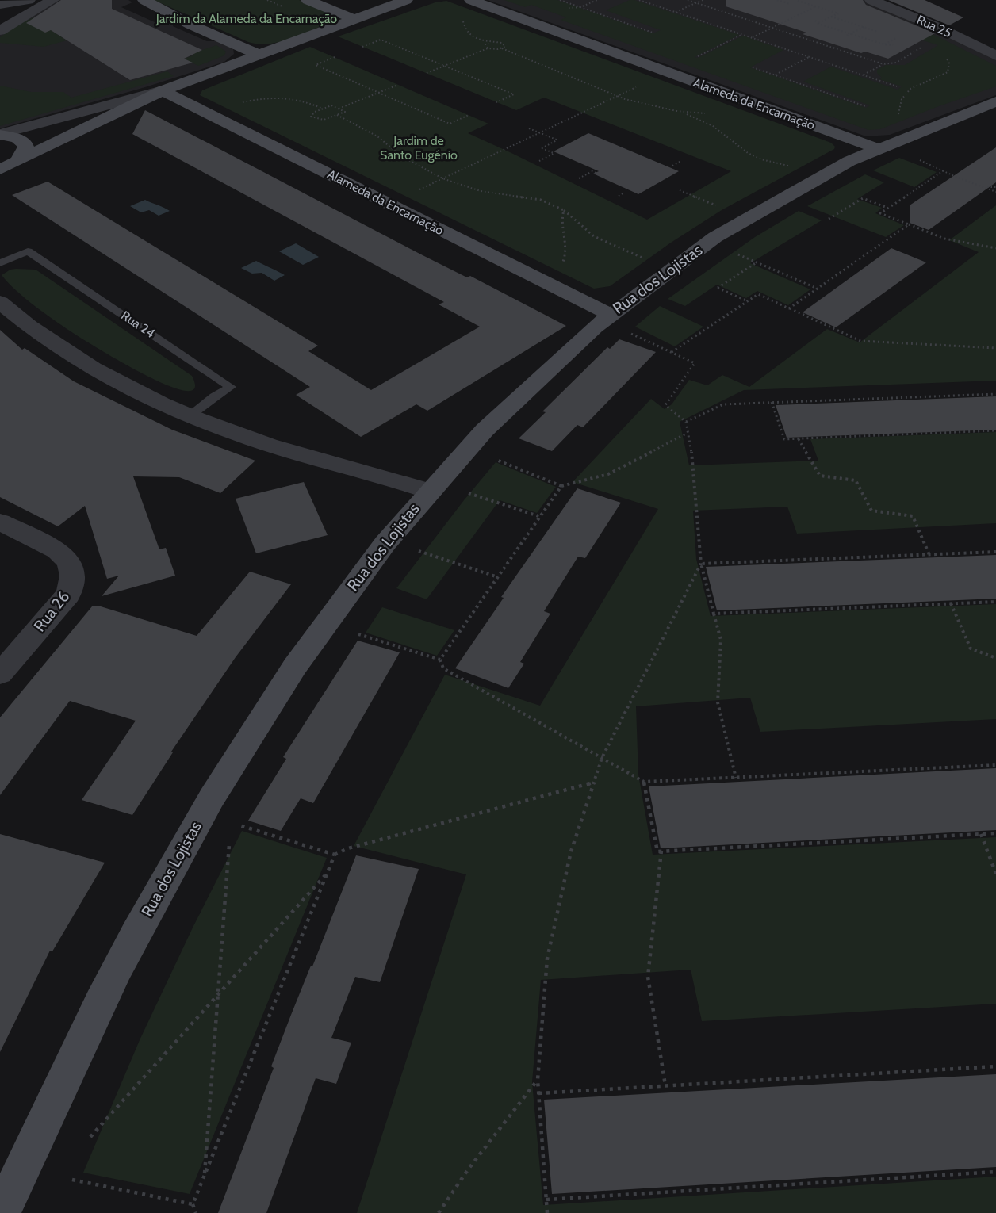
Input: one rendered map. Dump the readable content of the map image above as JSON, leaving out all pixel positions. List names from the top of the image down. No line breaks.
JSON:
{"streets":{"street":["Rua 25","Alameda da Encarnação","Rua dos Lojistas","Rua 26"],"lane":["Rua 24"]},"crossings":[["Alameda da Encarnação","Rua dos Lojistas"]],"parks":["Jardim da Alameda da Encarnação","Jardim de Santo Eugénio"]}
